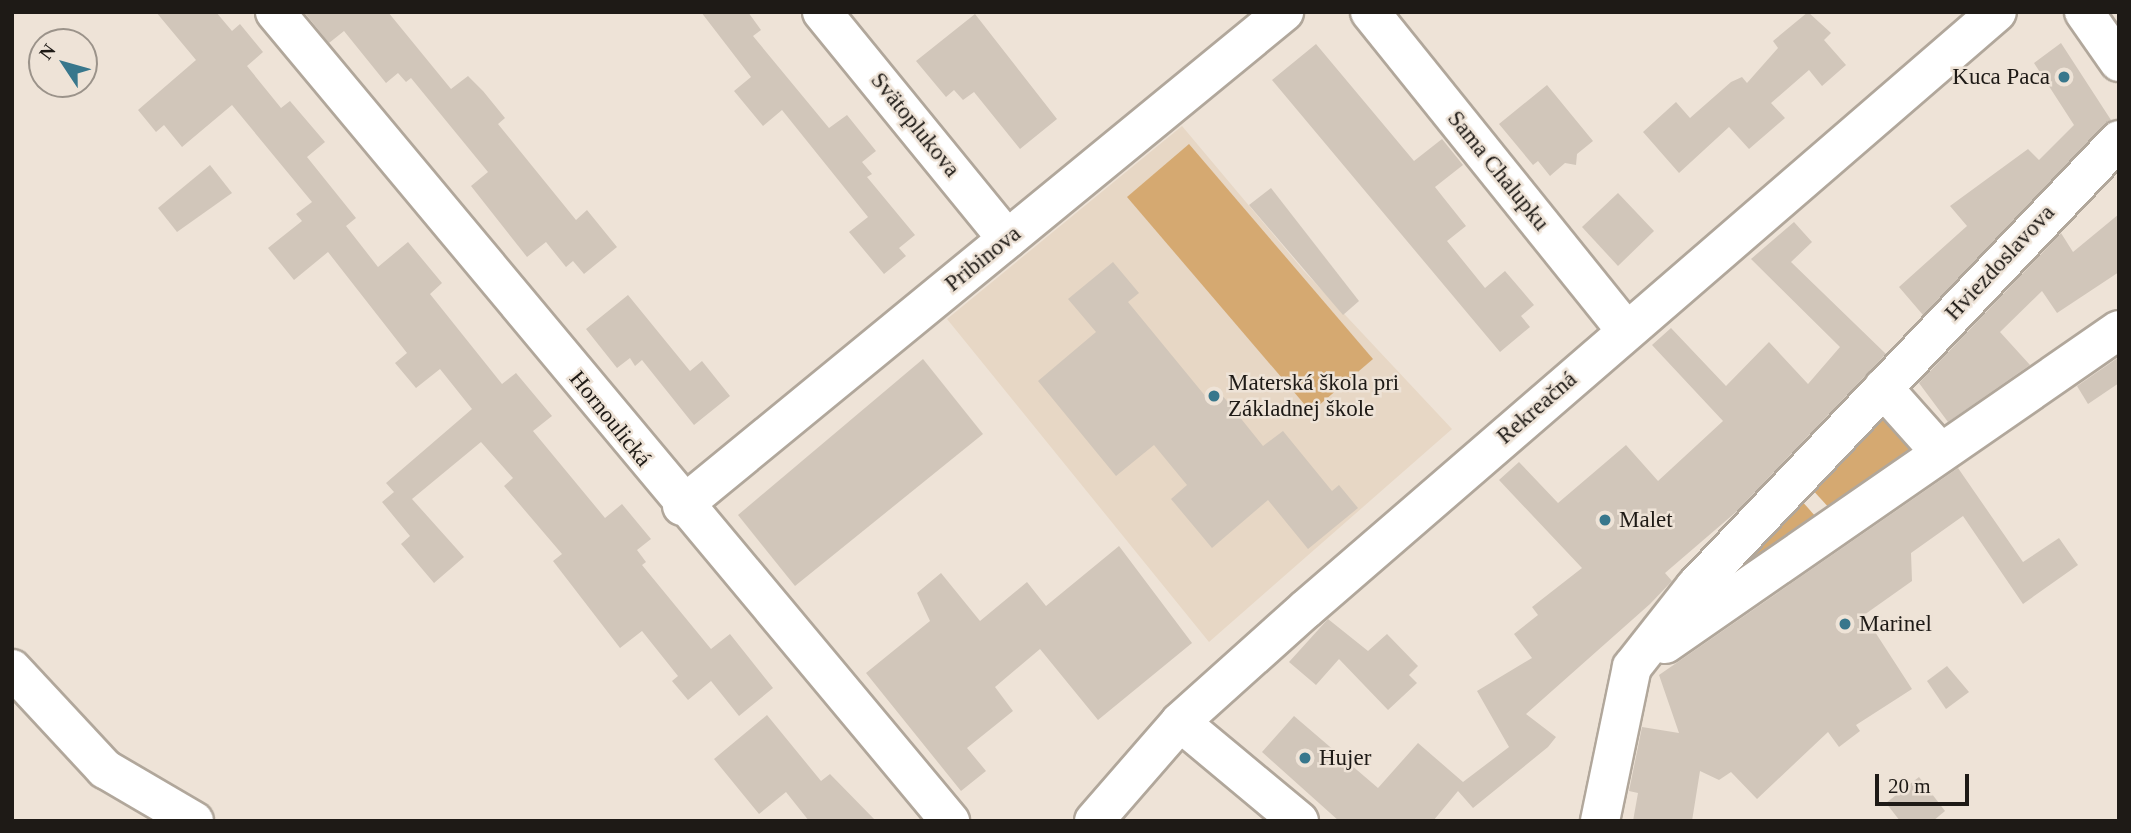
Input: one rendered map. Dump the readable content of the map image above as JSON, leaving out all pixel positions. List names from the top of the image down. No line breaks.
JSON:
{"streets":{"street":["Svätoplukova","Sama Chalupku","Pribinova","Hviezdoslavova","Rekreačná","Hornoulická"]},"crossings":[["Svätoplukova","Pribinova"],["Sama Chalupku","Rekreačná"],["Pribinova","Hornoulická"]],"places":["Kuca Paca","Materská škola pri Základnej škole","Malet","Marinel","Hujer"],"scale_bar":"20 m","north":"top left"}
